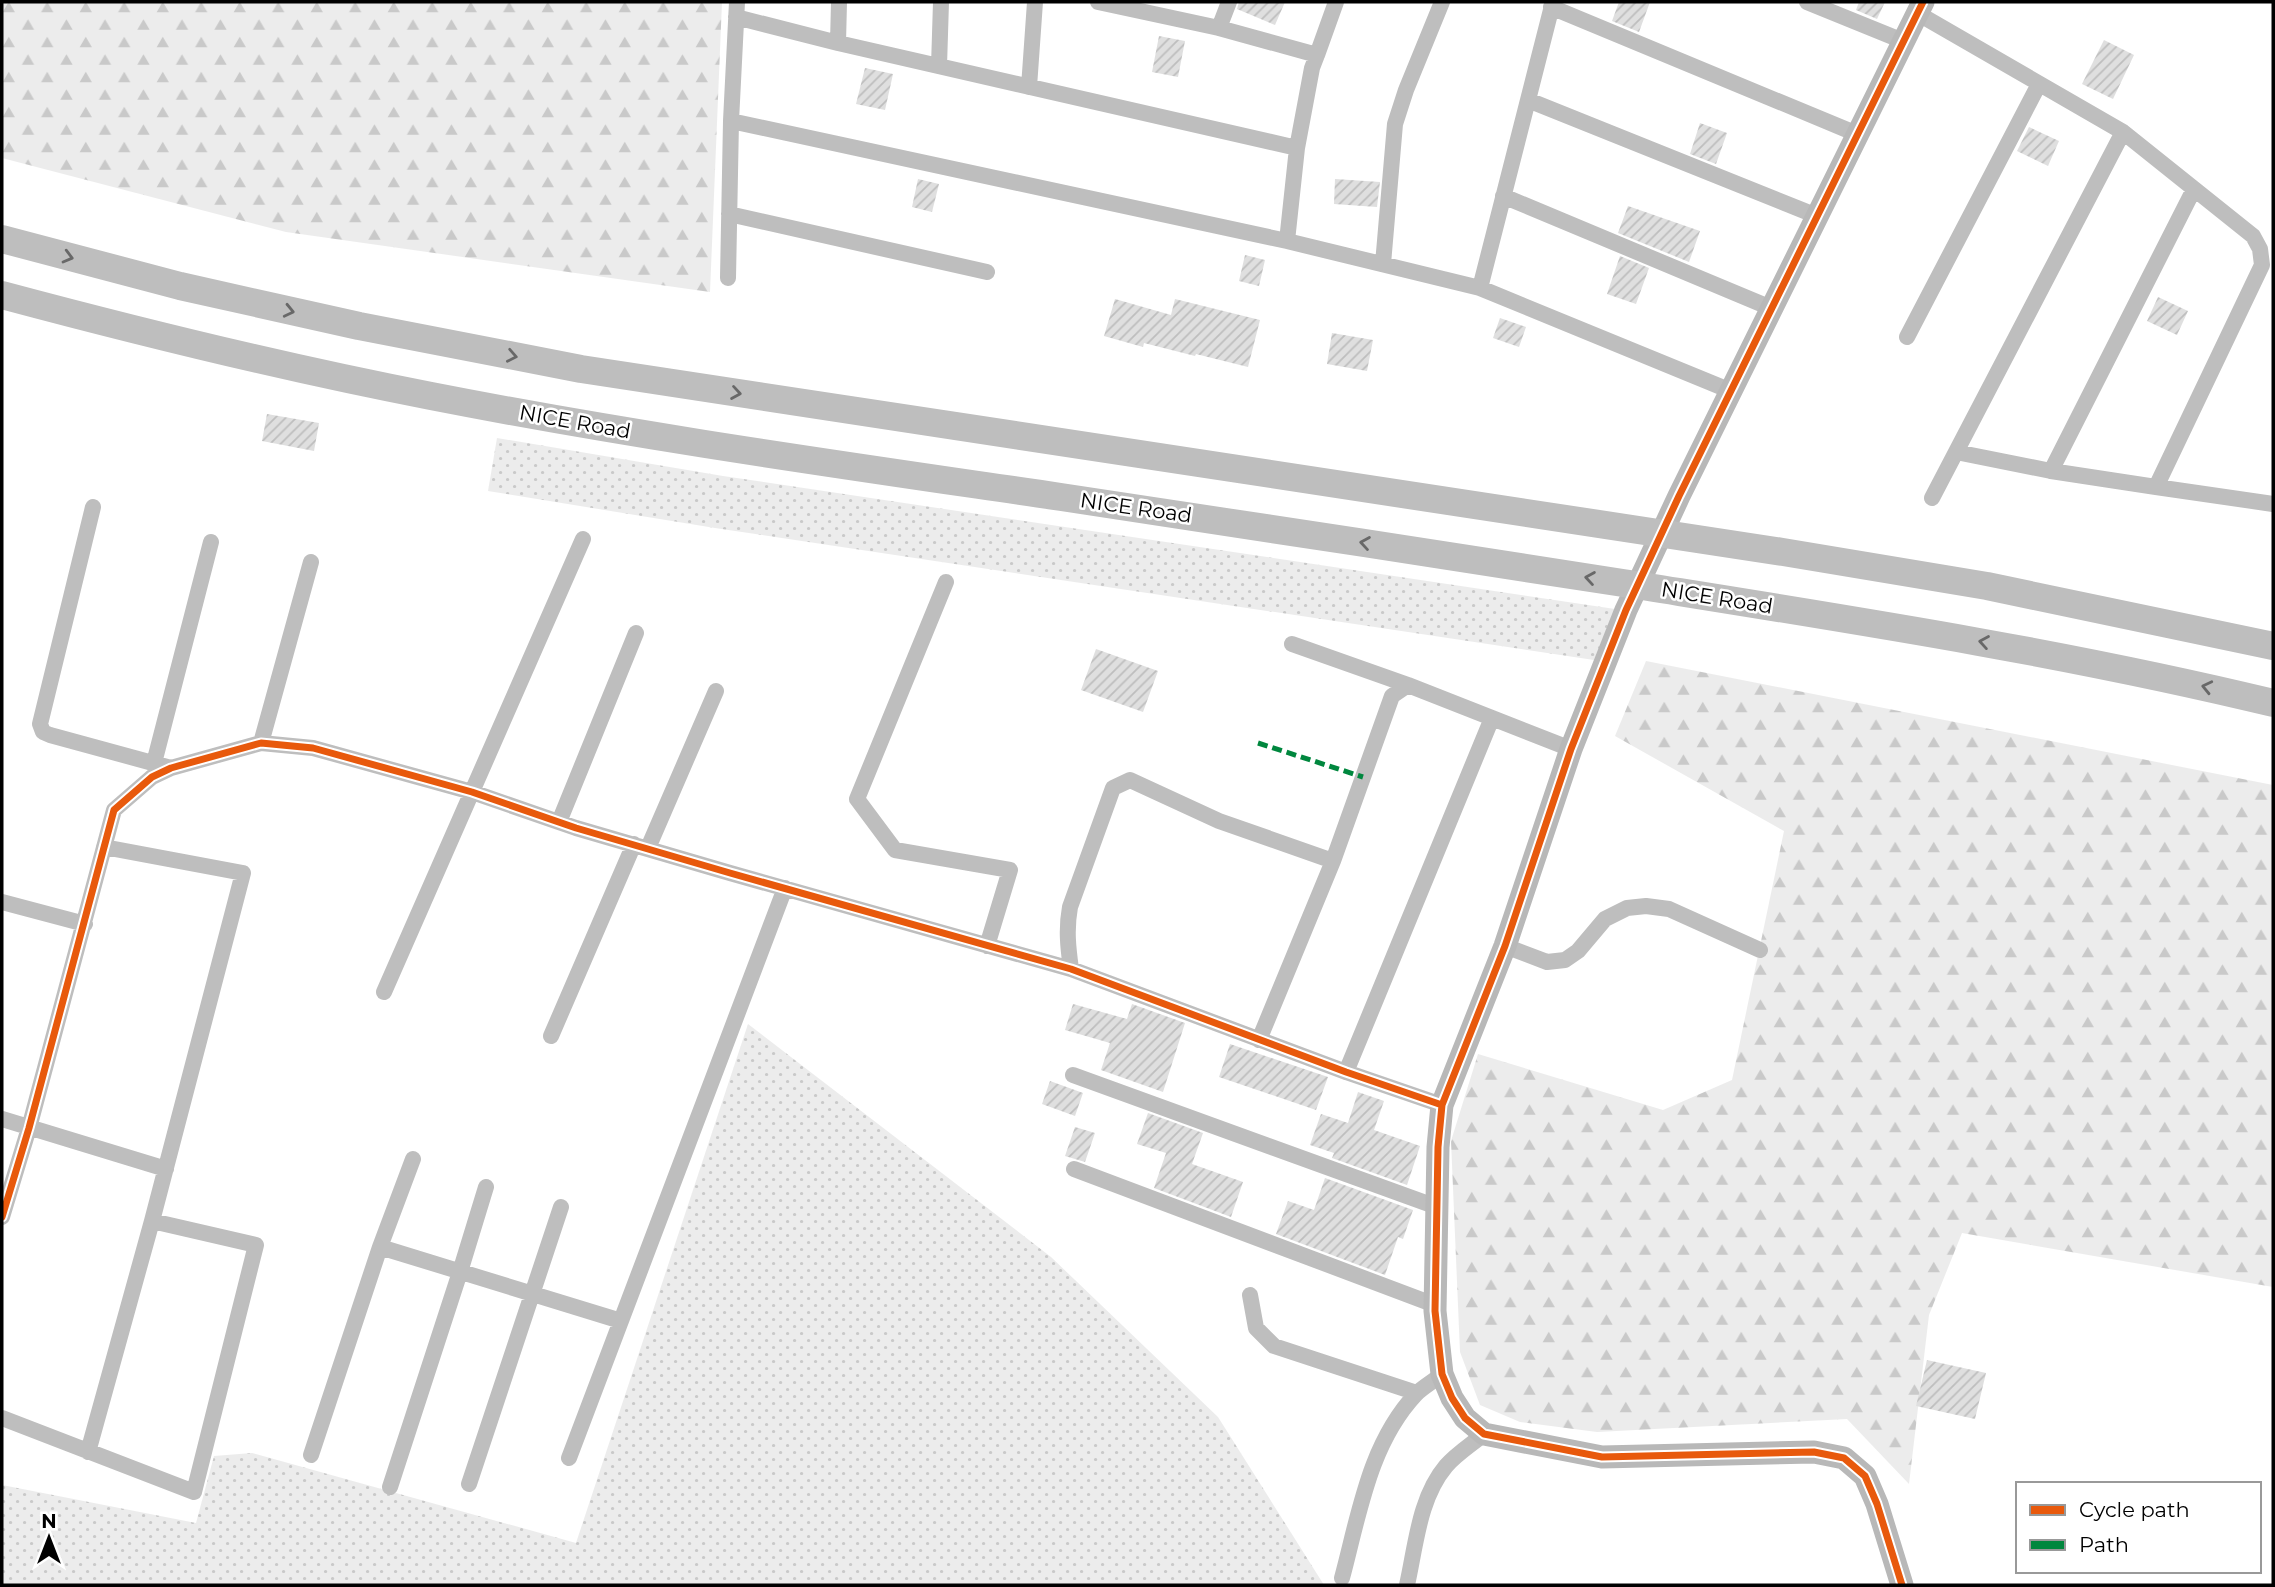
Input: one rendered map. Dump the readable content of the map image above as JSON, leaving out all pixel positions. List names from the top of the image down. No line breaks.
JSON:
{"streets":{"highway":["NICE Road"]},"legend":["Cycle path","Path"],"north":"top"}
